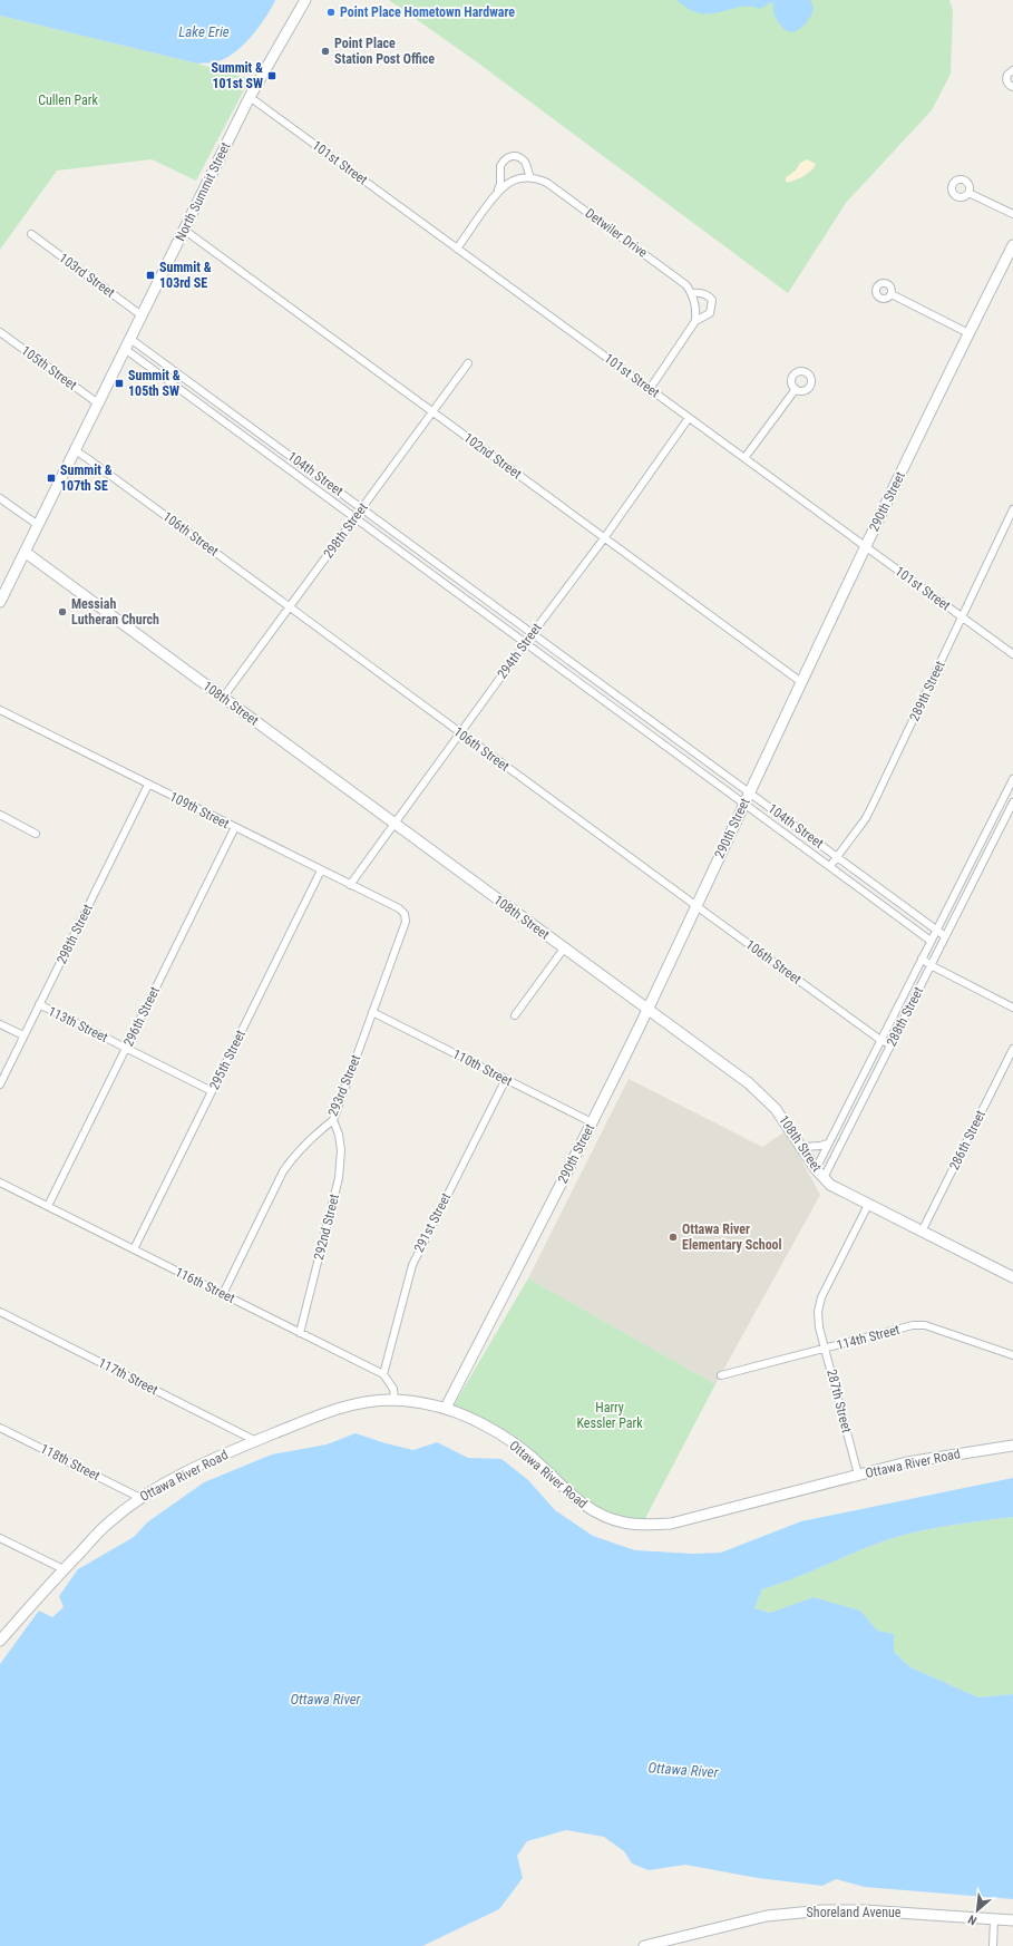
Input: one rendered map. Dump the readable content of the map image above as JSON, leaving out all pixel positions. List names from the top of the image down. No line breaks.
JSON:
{"streets":{"street":["101st Street","North Summit Street","Detwiler Drive","103rd Street","105th Street","102nd Street","104th Street","290th Street","298th Street","106th Street","294th Street","289th Street","108th Street","109th Street","296th Street","288th Street","113th Street","295th Street","110th Street","293rd Street","286th Street","291st Street","292nd Street","116th Street","114th Street","117th Street","287th Street","118th Street","Ottawa River Road","Shoreland Avenue"]},"crossings":[["101st Street","North Summit Street"],["101st Street","290th Street"],["101st Street","294th Street"],["101st Street","289th Street"],["North Summit Street","103rd Street"],["North Summit Street","105th Street"],["North Summit Street","102nd Street"],["North Summit Street","104th Street"],["North Summit Street","106th Street"],["North Summit Street","108th Street"],["102nd Street","290th Street"],["102nd Street","298th Street"],["102nd Street","294th Street"],["104th Street","290th Street"],["104th Street","298th Street"],["104th Street","294th Street"],["104th Street","289th Street"],["104th Street","288th Street"],["290th Street","106th Street"],["290th Street","108th Street"],["290th Street","110th Street"],["290th Street","Ottawa River Road"],["298th Street","106th Street"],["298th Street","108th Street"],["298th Street","109th Street"],["298th Street","113th Street"],["106th Street","294th Street"],["106th Street","288th Street"],["294th Street","108th Street"],["294th Street","109th Street"],["108th Street","288th Street"],["108th Street","286th Street"],["108th Street","287th Street"],["109th Street","296th Street"],["109th Street","295th Street"],["109th Street","293rd Street"],["296th Street","113th Street"],["296th Street","116th Street"],["113th Street","295th Street"],["295th Street","116th Street"],["110th Street","293rd Street"],["110th Street","291st Street"],["293rd Street","292nd Street"],["293rd Street","116th Street"],["291st Street","116th Street"],["292nd Street","116th Street"],["114th Street","287th Street"],["117th Street","Ottawa River Road"],["287th Street","Ottawa River Road"],["118th Street","Ottawa River Road"]],"water":["Lake Erie","Ottawa River"],"parks":["Cullen Park","Harry Kessler Park"],"places":{"other":["Point Place Hometown Hardware","Point Place Station Post Office","Messiah Lutheran Church","Ottawa River Elementary School"],"transit":["Summit & 101st SW","Summit & 103rd SE","Summit & 105th SW","Summit & 107th SE"]},"north":"bottom left"}
